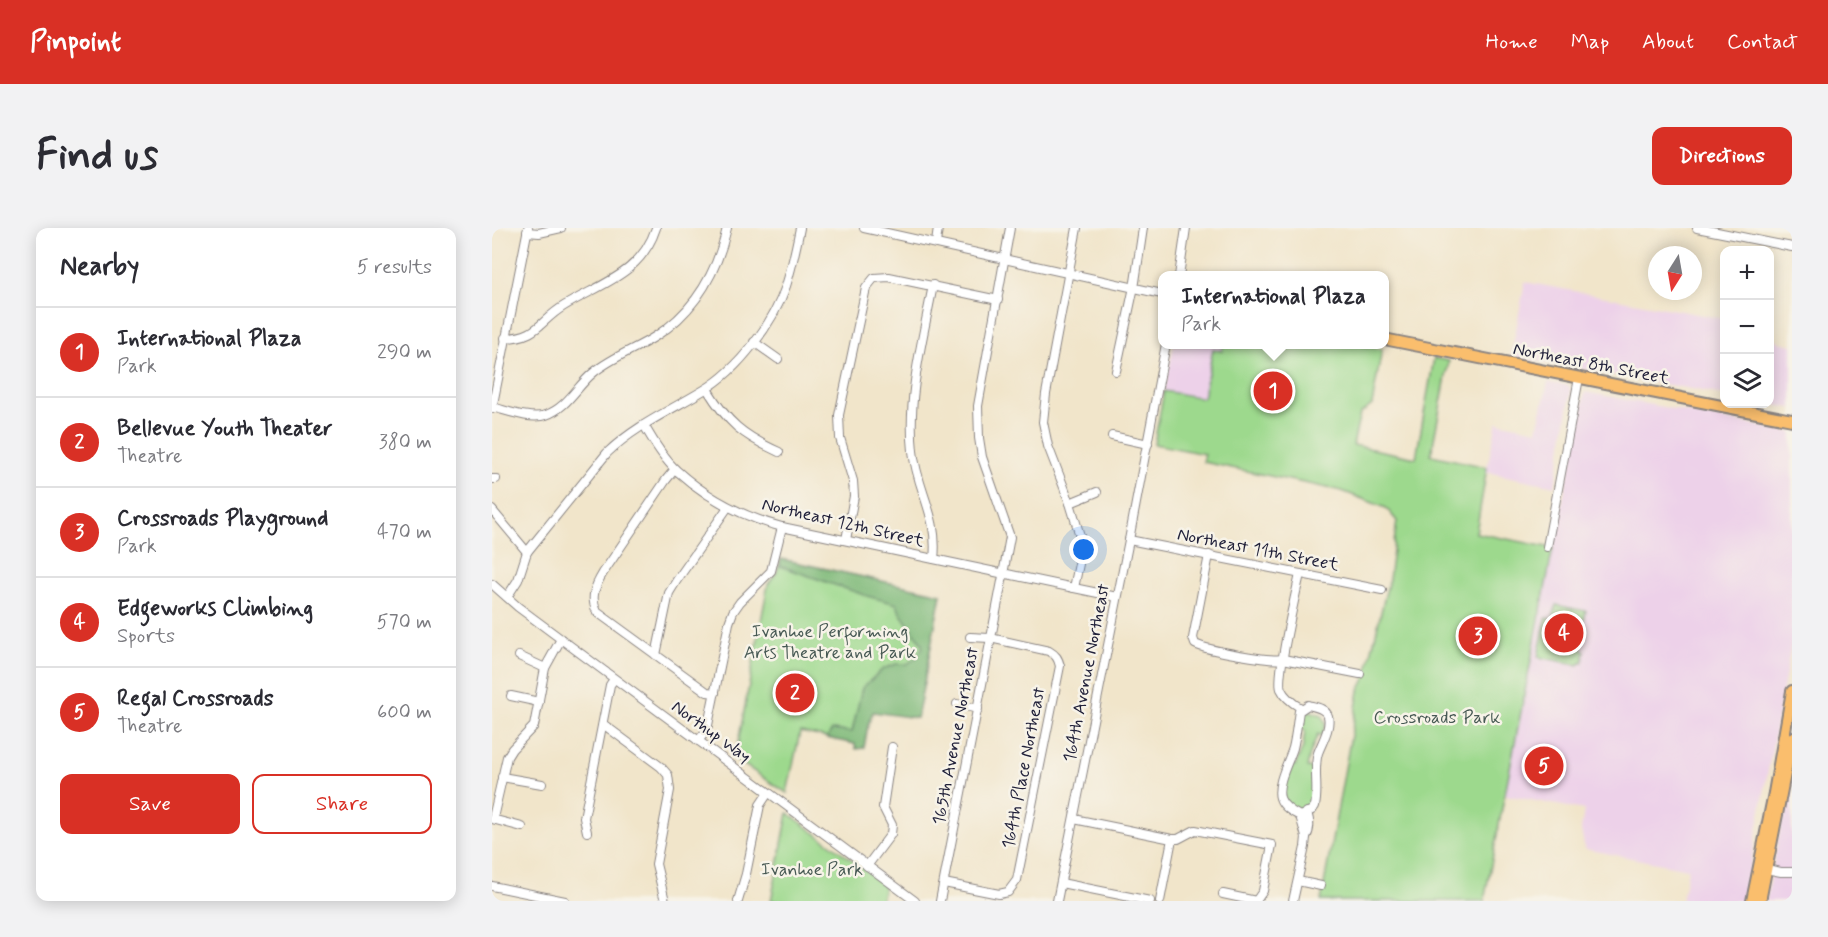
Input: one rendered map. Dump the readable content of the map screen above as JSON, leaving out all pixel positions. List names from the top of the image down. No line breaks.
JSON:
{"streets":{"main road":["Northeast 8th Street"],"street":["Northeast 12th Street","Northeast 11th Street","164th Avenue Northeast","Northup Way","165th Avenue Northeast","164th Place Northeast"]},"crossings":[["Northeast 12th Street","164th Avenue Northeast"],["Northeast 12th Street","165th Avenue Northeast"],["Northeast 11th Street","164th Avenue Northeast"],["165th Avenue Northeast","164th Place Northeast"]],"parks":["Ivanhoe Performing Arts Theatre and Park","Crossroads Park","Ivanhoe Park"],"north":"bottom","page":{"header":"Pinpoint","nav":["Home","Map","About","Contact"],"buttons":["Directions",["Save","Share"]],"title":"Find us","heading":["Nearby","5 results"],"map_buttons":["+","−"],"popup":["International Plaza","Park"],"list":[{"mark":"1","name":"International Plaza","note":"Park","value":"290 m"},{"mark":"2","name":"Bellevue Youth Theater","note":"Theatre","value":"380 m"},{"mark":"3","name":"Crossroads Playground","note":"Park","value":"470 m"},{"mark":"4","name":"Edgeworks Climbing","note":"Sports","value":"570 m"},{"mark":"5","name":"Regal Crossroads","note":"Theatre","value":"600 m"}],"pins":["1","4","3","2","5"]}}
